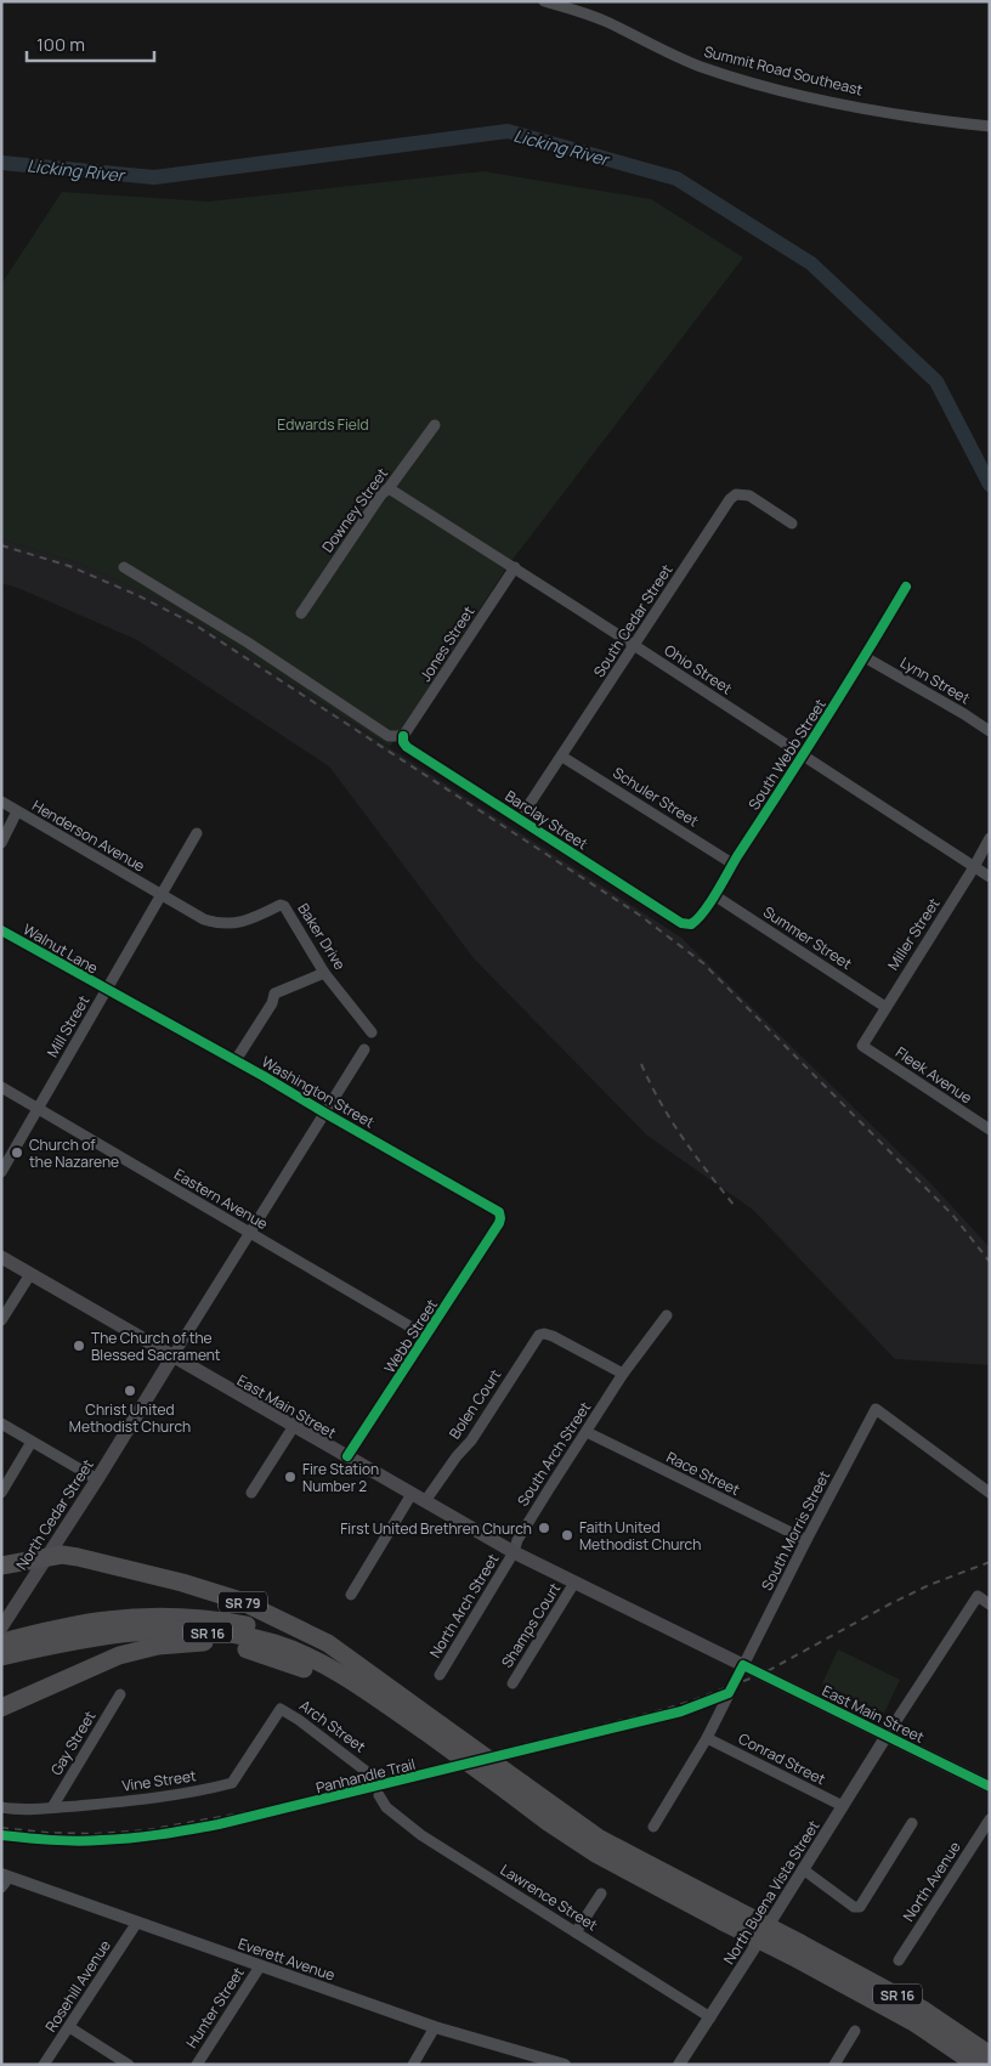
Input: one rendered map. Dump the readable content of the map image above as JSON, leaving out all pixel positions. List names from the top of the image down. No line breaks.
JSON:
{"streets":{"highway":["SR 79","SR 16"],"main road":["East Main Street","North Cedar Street"],"street":["Summit Road Southeast","Downey Street","South Cedar Street","Jones Street","Ohio Street","Lynn Street","South Webb Street","Schuler Street","Barclay Street","Henderson Avenue","Miller Street","Baker Drive","Summer Street","Walnut Lane","Mill Street","Fleek Avenue","Washington Street","Eastern Avenue","Webb Street","Bolen Court","South Arch Street","Race Street","South Morris Street","North Arch Street","Shamps Court","Arch Street","Gay Street","Conrad Street","Vine Street","North Avenue","North Buena Vista Street","Lawrence Street","Everett Avenue","Rosehill Avenue","Hunter Street"],"cycle path":["Panhandle Trail"]},"crossings":[["Downey Street","Ohio Street"],["South Cedar Street","Ohio Street"],["South Cedar Street","Schuler Street"],["South Cedar Street","Barclay Street"],["Jones Street","Ohio Street"],["Jones Street","Barclay Street"],["Ohio Street","South Webb Street"],["Ohio Street","Miller Street"],["Lynn Street","South Webb Street"],["South Webb Street","Schuler Street"],["South Webb Street","Barclay Street"],["South Webb Street","Summer Street"],["Henderson Avenue","Baker Drive"],["Henderson Avenue","Mill Street"],["Miller Street","Summer Street"],["Miller Street","Fleek Avenue"],["Baker Drive","Mill Street"],["Walnut Lane","Mill Street"],["Walnut Lane","Washington Street"],["Mill Street","Washington Street"],["Mill Street","Eastern Avenue"],["Washington Street","Webb Street"],["Eastern Avenue","Webb Street"],["Webb Street","East Main Street"],["Bolen Court","East Main Street"],["Bolen Court","South Arch Street"],["East Main Street","South Arch Street"],["East Main Street","North Cedar Street"],["East Main Street","South Morris Street"],["East Main Street","North Arch Street"],["East Main Street","Shamps Court"],["East Main Street","North Buena Vista Street"],["South Arch Street","Race Street"],["South Arch Street","North Arch Street"],["Race Street","South Morris Street"],["North Cedar Street","SR 79"],["South Morris Street","Conrad Street"],["SR 79","SR 16"],["Arch Street","Vine Street"],["Gay Street","Vine Street"],["Conrad Street","North Buena Vista Street"],["North Buena Vista Street","Lawrence Street"],["Everett Avenue","Rosehill Avenue"],["Everett Avenue","Hunter Street"]],"water":["Licking River"],"parks":["Edwards Field"],"places":["Church of the Nazarene","The Church of the Blessed Sacrament","Christ United Methodist Church","Fire Station Number 2","First United Brethren Church","Faith United Methodist Church"],"scale_bar":"100 m"}
